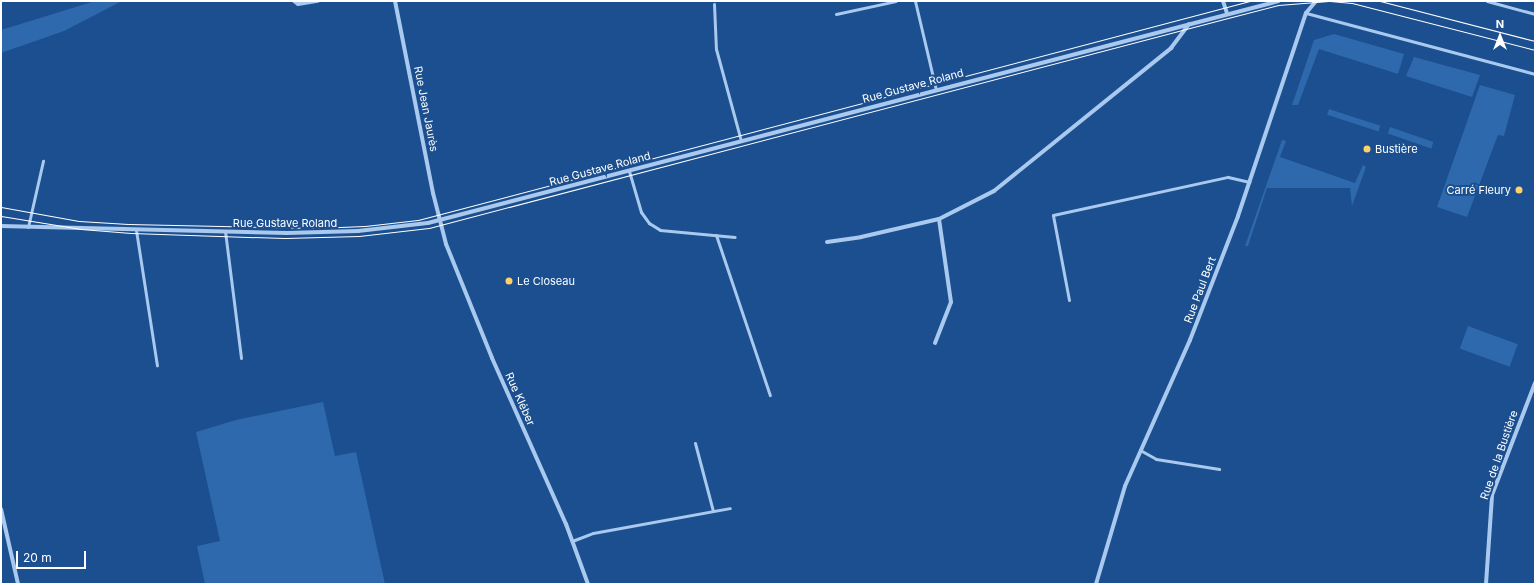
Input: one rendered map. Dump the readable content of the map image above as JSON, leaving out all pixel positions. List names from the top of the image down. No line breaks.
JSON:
{"streets":{"street":["Rue Gustave Roland","Rue Jean Jaurès","Rue Paul Bert","Rue Kléber","Rue de la Bustière"]},"crossings":[["Rue Gustave Roland","Rue Jean Jaurès"],["Rue Gustave Roland","Rue Kléber"],["Rue Jean Jaurès","Rue Kléber"]],"places":["Bustière","Carré Fleury","Le Closeau"],"scale_bar":"20 m","north":"top"}
